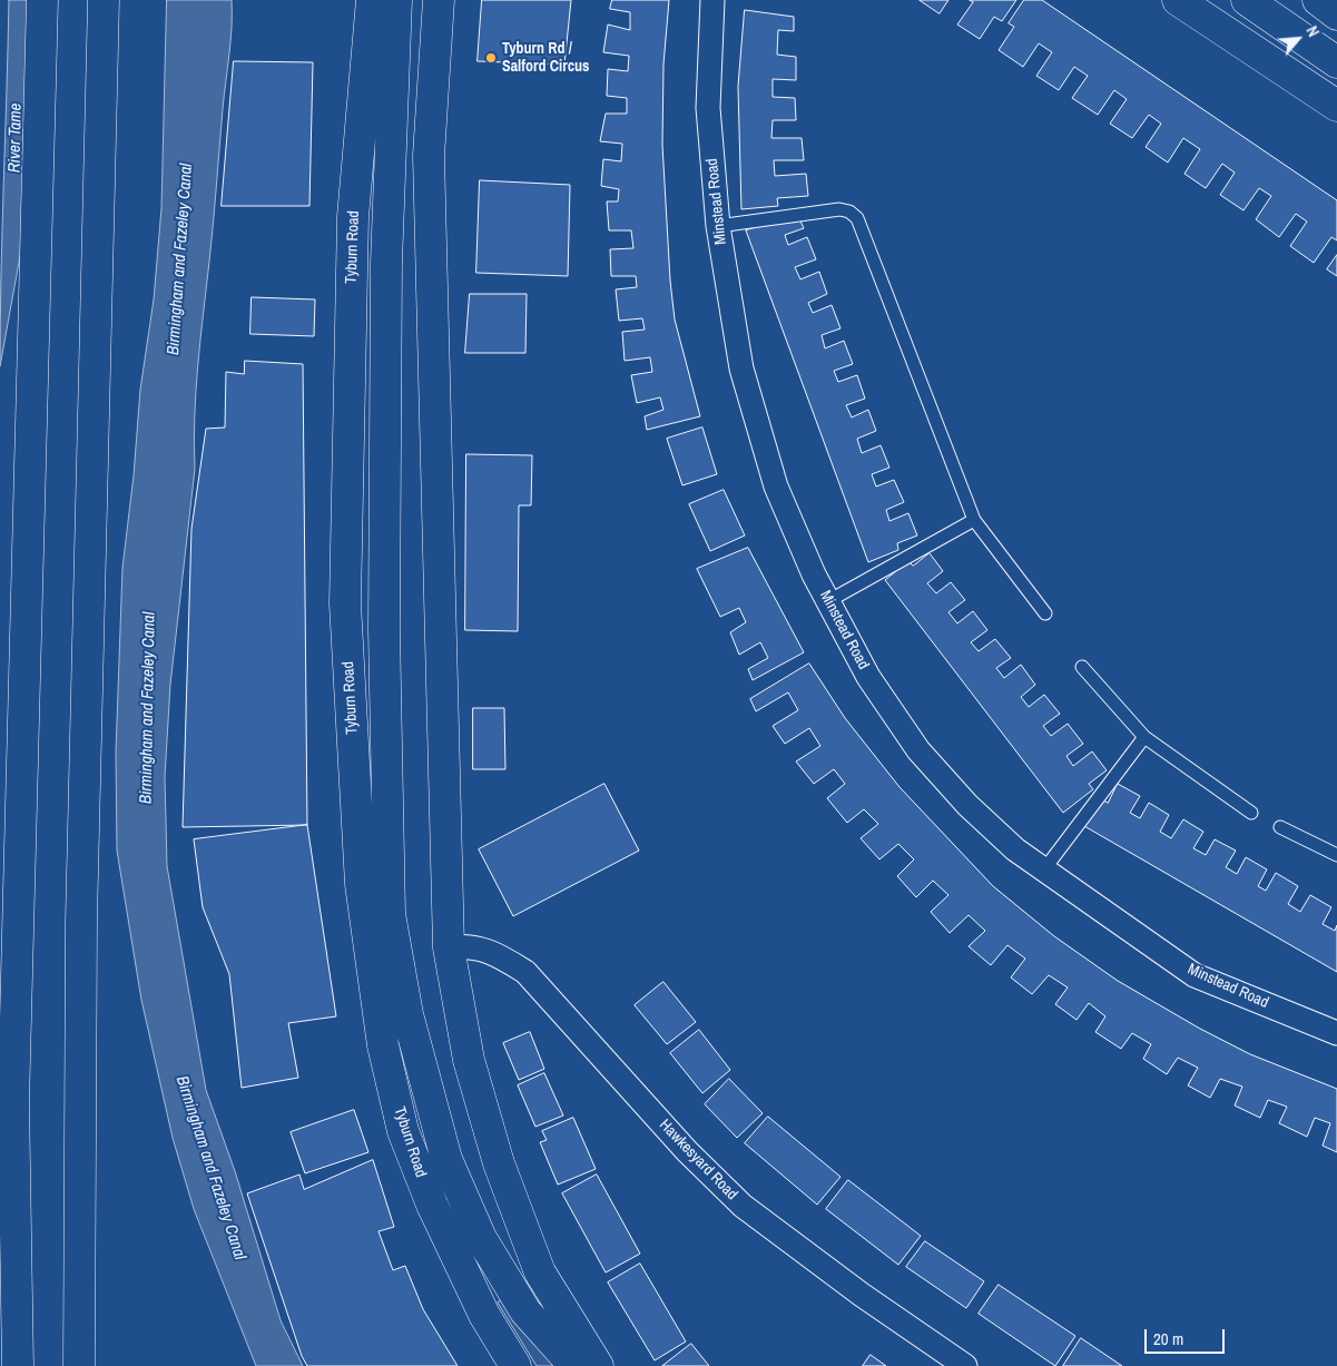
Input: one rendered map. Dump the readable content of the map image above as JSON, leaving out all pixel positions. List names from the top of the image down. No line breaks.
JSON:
{"streets":{"main road":["Tyburn Road"],"street":["Minstead Road","Hawkesyard Road"]},"water":["River Tame","Birmingham and Fazeley Canal"],"places":["Tyburn Rd / Salford Circus"],"scale_bar":"20 m","north":"top right"}
